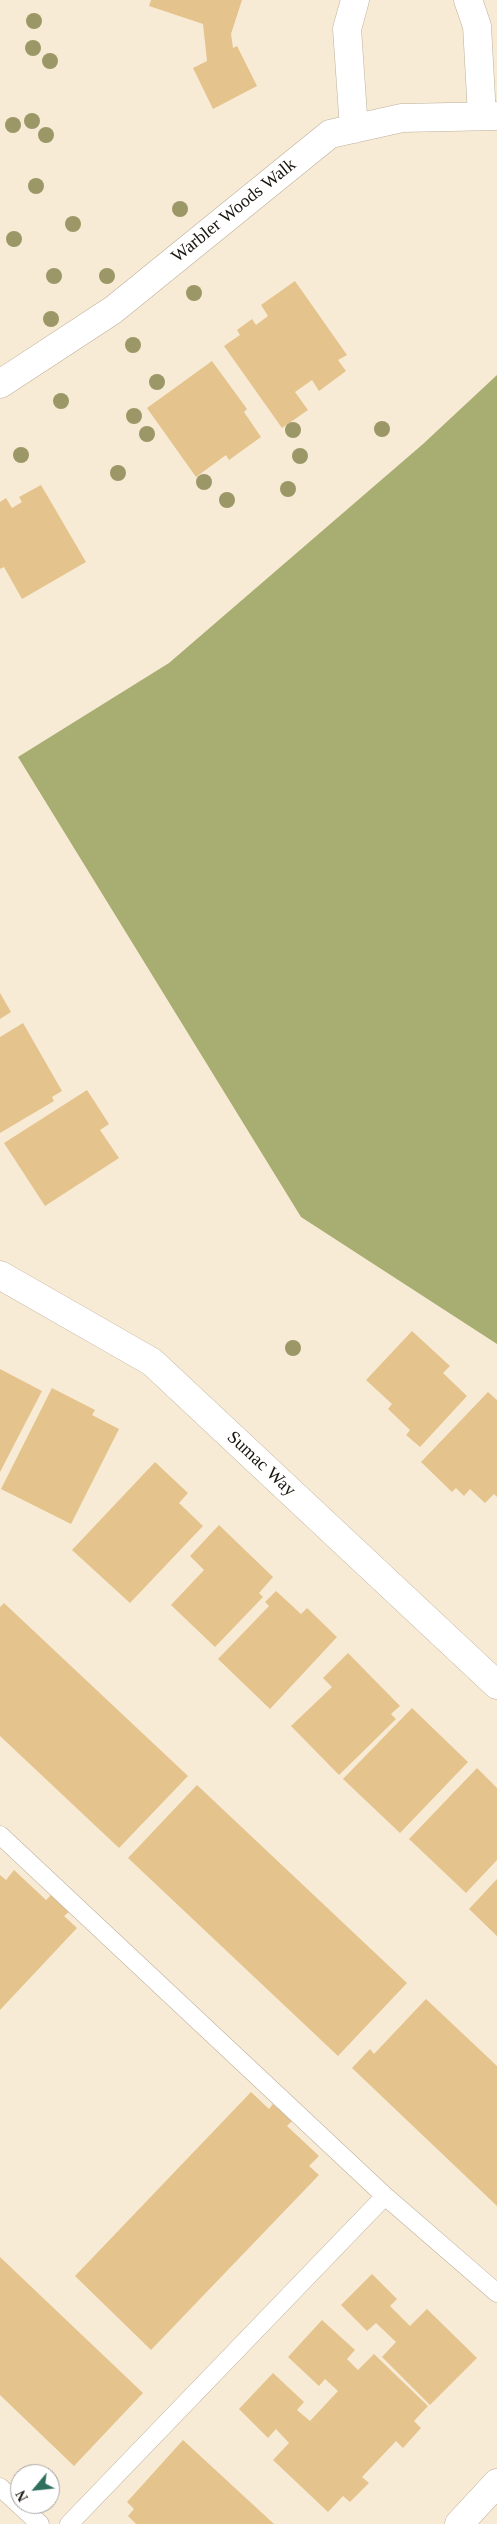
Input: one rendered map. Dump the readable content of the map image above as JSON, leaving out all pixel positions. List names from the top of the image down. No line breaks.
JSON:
{"streets":{"street":["Warbler Woods Walk","Sumac Way"]},"north":"bottom left"}
